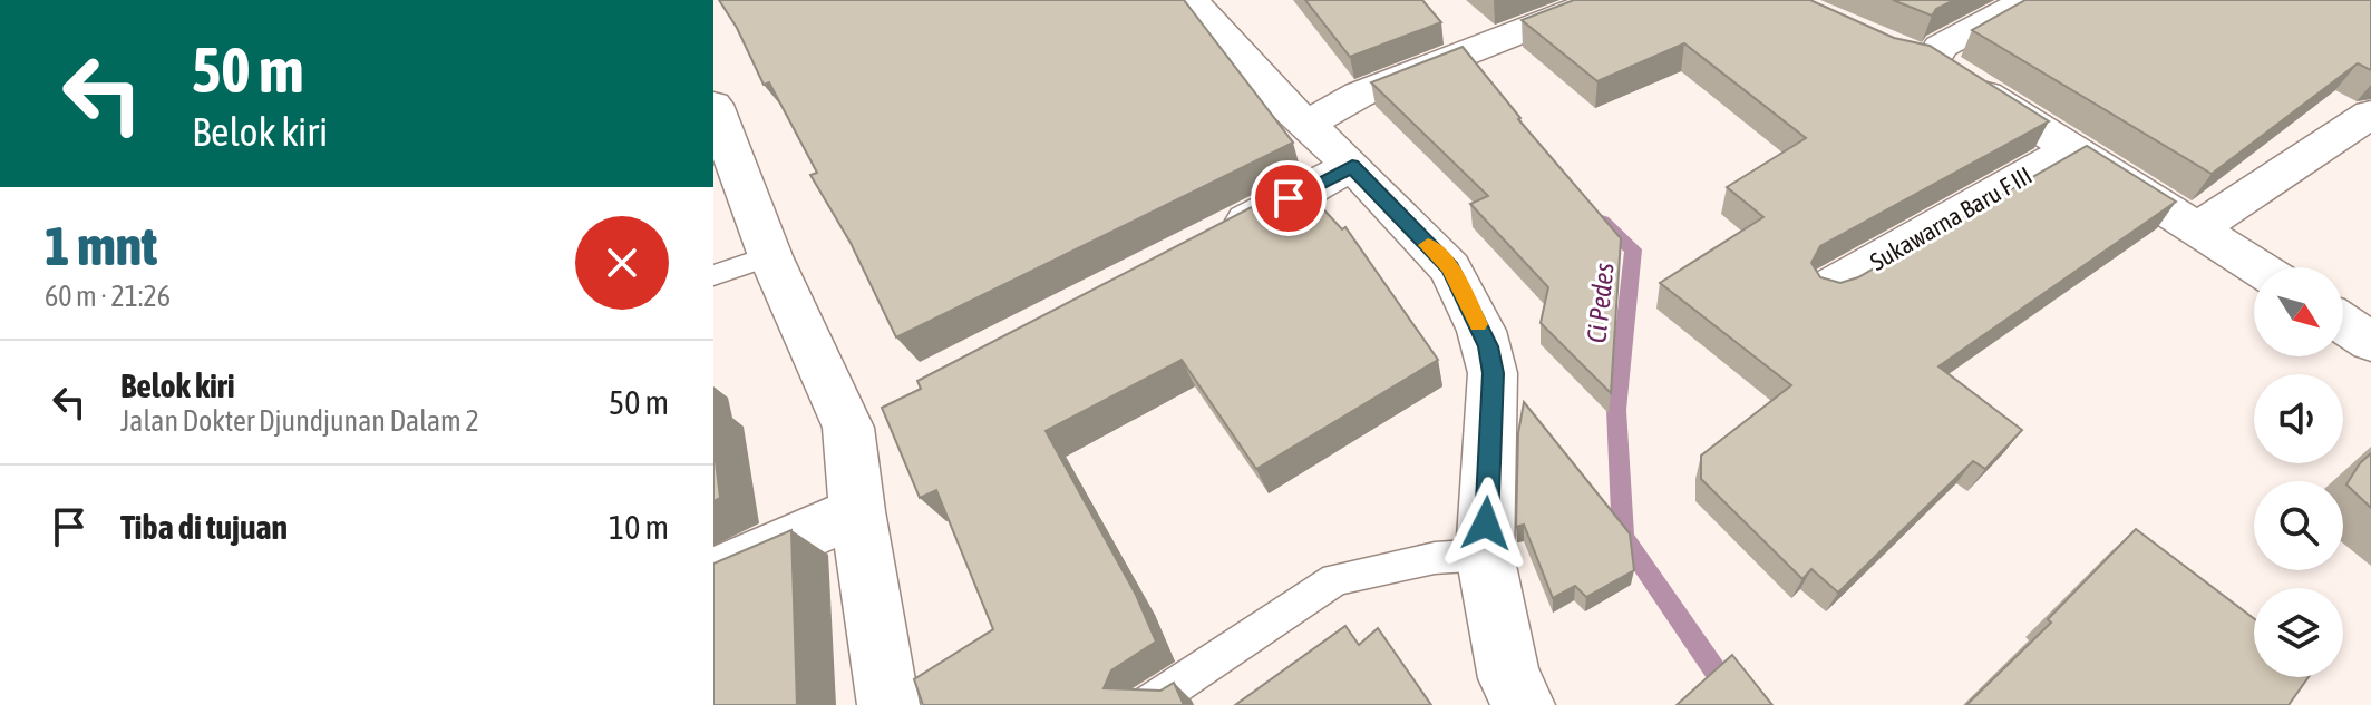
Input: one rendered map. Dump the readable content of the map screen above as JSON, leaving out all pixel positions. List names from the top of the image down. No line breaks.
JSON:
{"streets":{"street":["Sukawarna Baru F III"]},"water":["Ci Pedes"],"north":"bottom right","page":{"turn":["50 m","Belok kiri"],"heading":["1 mnt","60 m · 21:26"],"list":[{"name":"Belok kiri","note":"Jalan Dokter Djundjunan Dalam 2","value":"50 m"},{"name":"Tiba di tujuan","value":"10 m"}]}}
